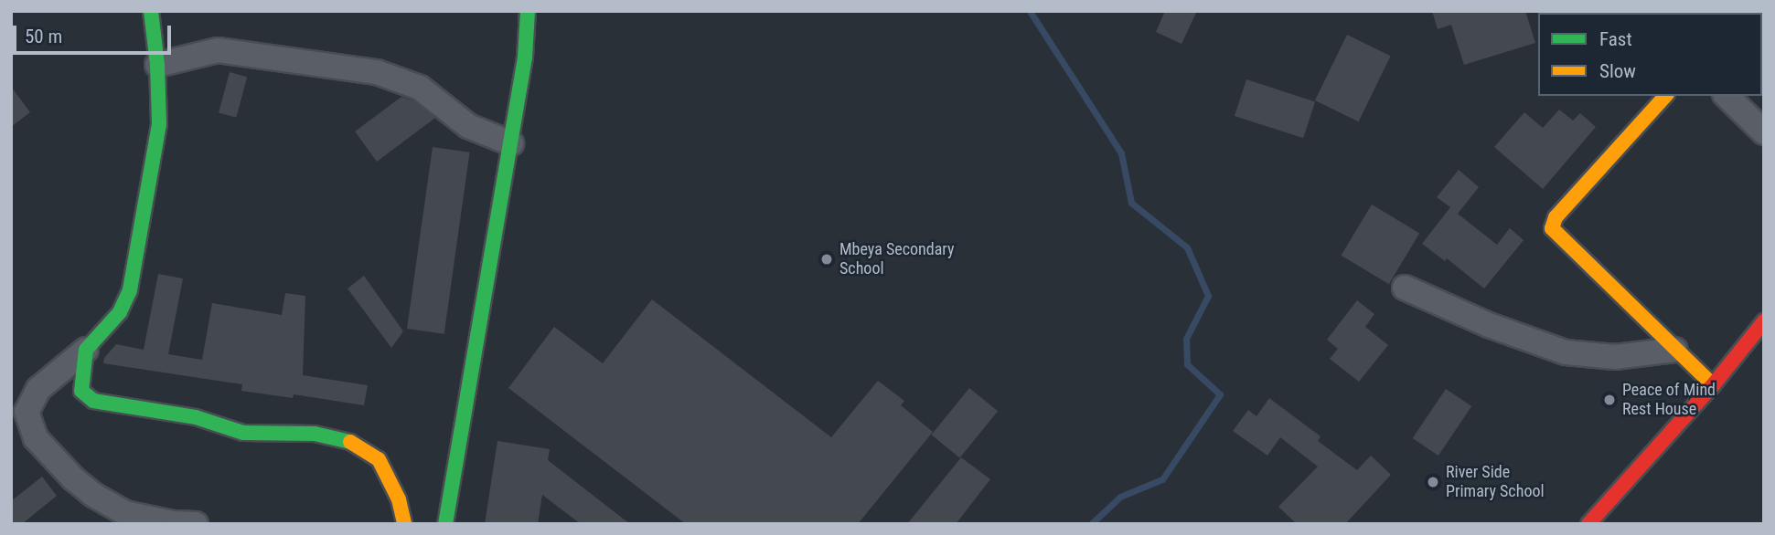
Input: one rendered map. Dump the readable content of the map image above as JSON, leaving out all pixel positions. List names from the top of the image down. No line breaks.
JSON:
{"places":["Mbeya Secondary School","Peace of Mind Rest House","River Side Primary School"],"legend":["Fast","Slow"],"scale_bar":"50 m"}
